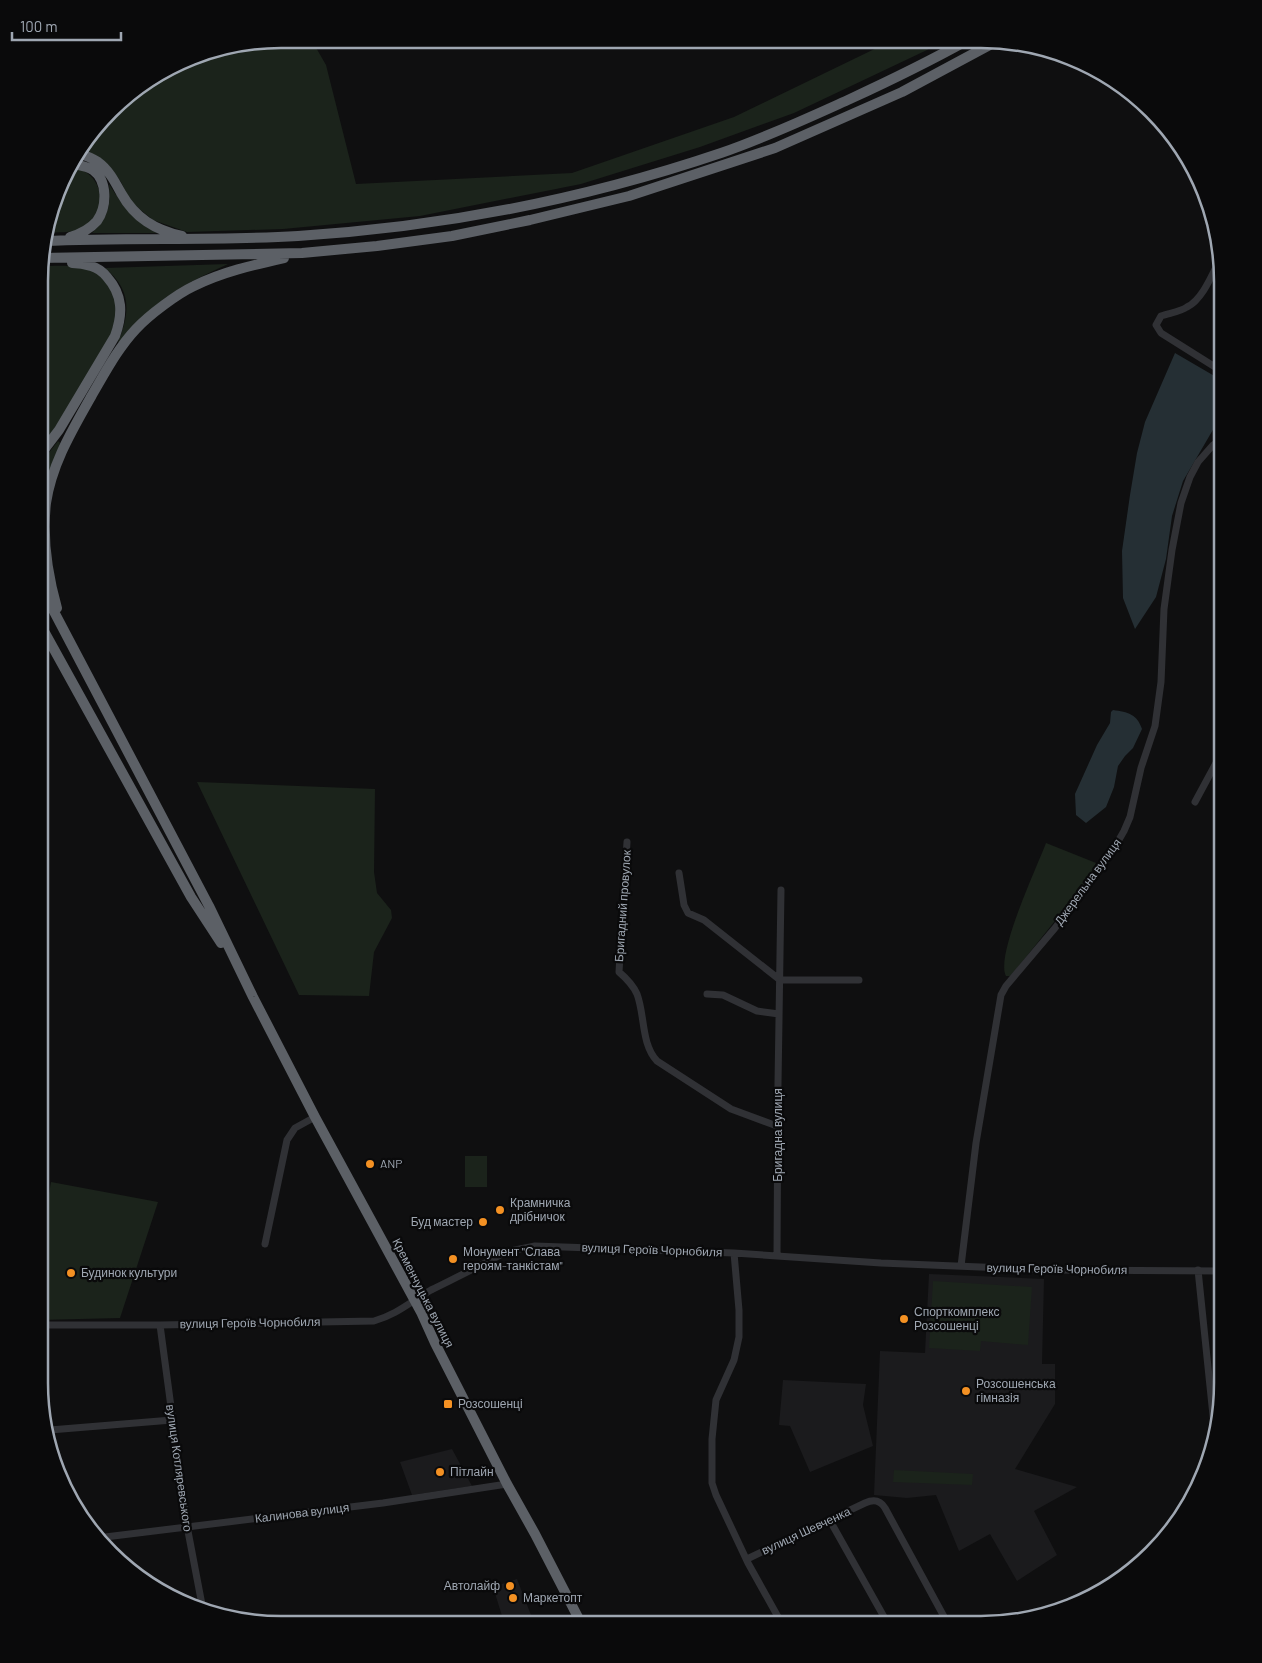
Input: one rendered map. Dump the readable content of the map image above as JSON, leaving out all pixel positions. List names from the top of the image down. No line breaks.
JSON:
{"streets":{"highway":["Кременчуцька вулиця"],"street":["Джерельна вулиця","Бригадний провулок","Бригадна вулиця","вулиця Героїв Чорнобиля","вулиця Котляревського","Калинова вулиця","вулиця Шевченка"]},"crossings":[["Джерельна вулиця","вулиця Героїв Чорнобиля"],["Бригадний провулок","Бригадна вулиця"],["Бригадна вулиця","вулиця Героїв Чорнобиля"],["вулиця Героїв Чорнобиля","Кременчуцька вулиця"],["вулиця Героїв Чорнобиля","вулиця Котляревського"],["вулиця Героїв Чорнобиля","вулиця Шевченка"],["Кременчуцька вулиця","Калинова вулиця"],["вулиця Котляревського","Калинова вулиця"]],"places":{"other":["ANP","Крамничка дрібничок","Буд мастер","Монумент \"Слава героям-танкістам\"","Будинок культури","Спорткомплекс Розсошенці","Розсошенська гімназія","Пітлайн","Автолайф","Маркетопт"],"transit":["Розсошенці"]},"scale_bar":"100 m"}
